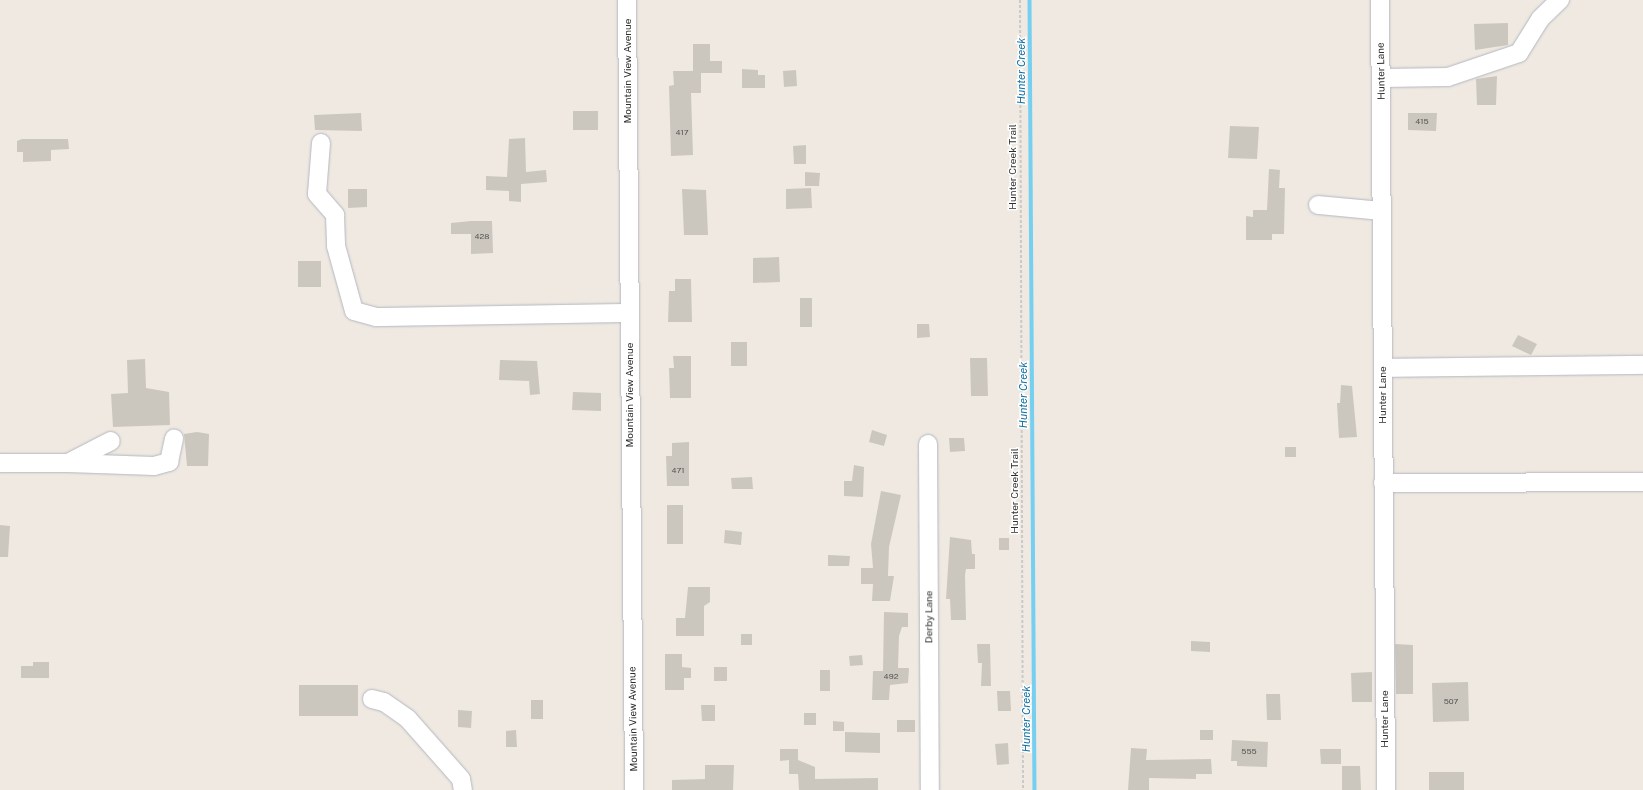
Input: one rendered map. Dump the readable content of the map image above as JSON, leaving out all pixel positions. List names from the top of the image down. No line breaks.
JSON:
{"streets":{"street":["Mountain View Avenue","Hunter Lane","Derby Lane"],"path":["Hunter Creek Trail"]},"water":["Hunter Creek"],"house_numbers":["415","417","428","471","492","507","555"]}
